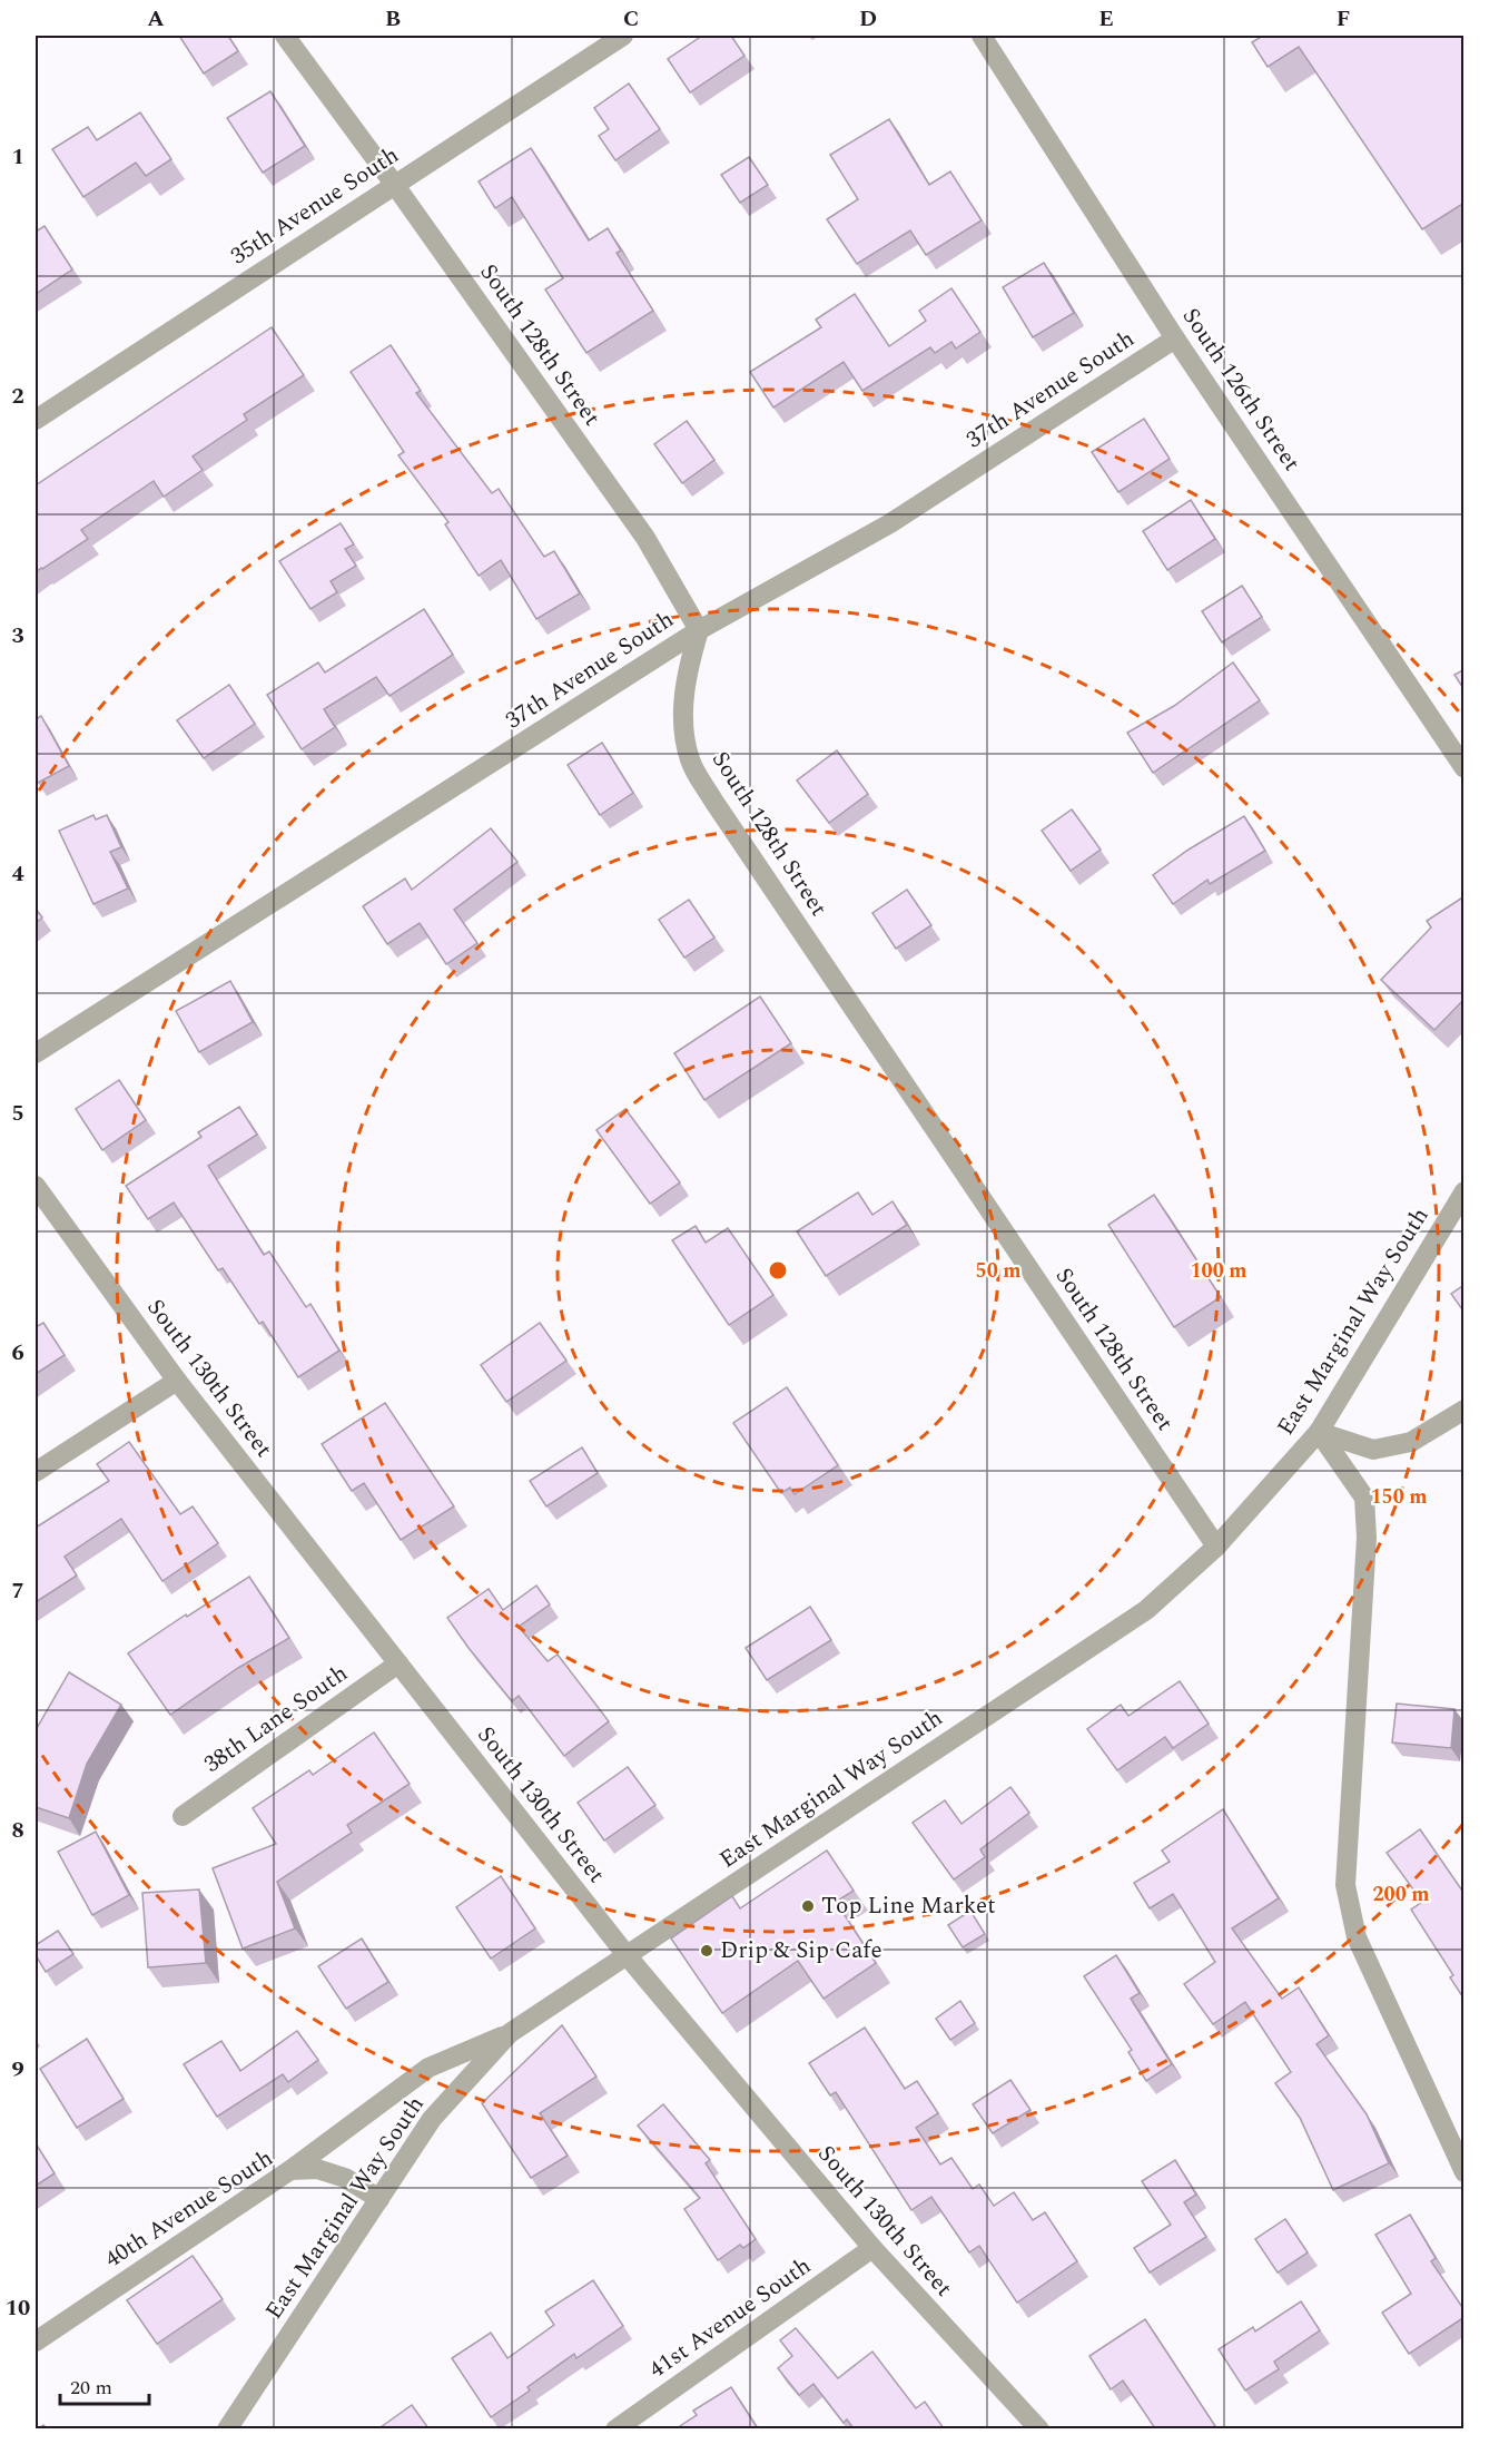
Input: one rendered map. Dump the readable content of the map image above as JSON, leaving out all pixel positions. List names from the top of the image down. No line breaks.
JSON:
{"streets":{"street":["35th Avenue South","South 128th Street","37th Avenue South","South 126th Street","East Marginal Way South","South 130th Street","38th Lane South","40th Avenue South","41st Avenue South"]},"crossings":[["35th Avenue South","South 128th Street"],["South 128th Street","37th Avenue South"],["South 128th Street","East Marginal Way South"],["37th Avenue South","South 126th Street"],["East Marginal Way South","South 130th Street"],["East Marginal Way South","40th Avenue South"],["South 130th Street","38th Lane South"],["South 130th Street","41st Avenue South"]],"places":["Top Line Market","Drip & Sip Cafe"],"scale_bar":"20 m","grid":{"columns":["A","B","C","D","E","F"],"rows":["1","2","3","4","5","6","7","8","9","10"]},"rings":["50 m","100 m","150 m","200 m"]}
